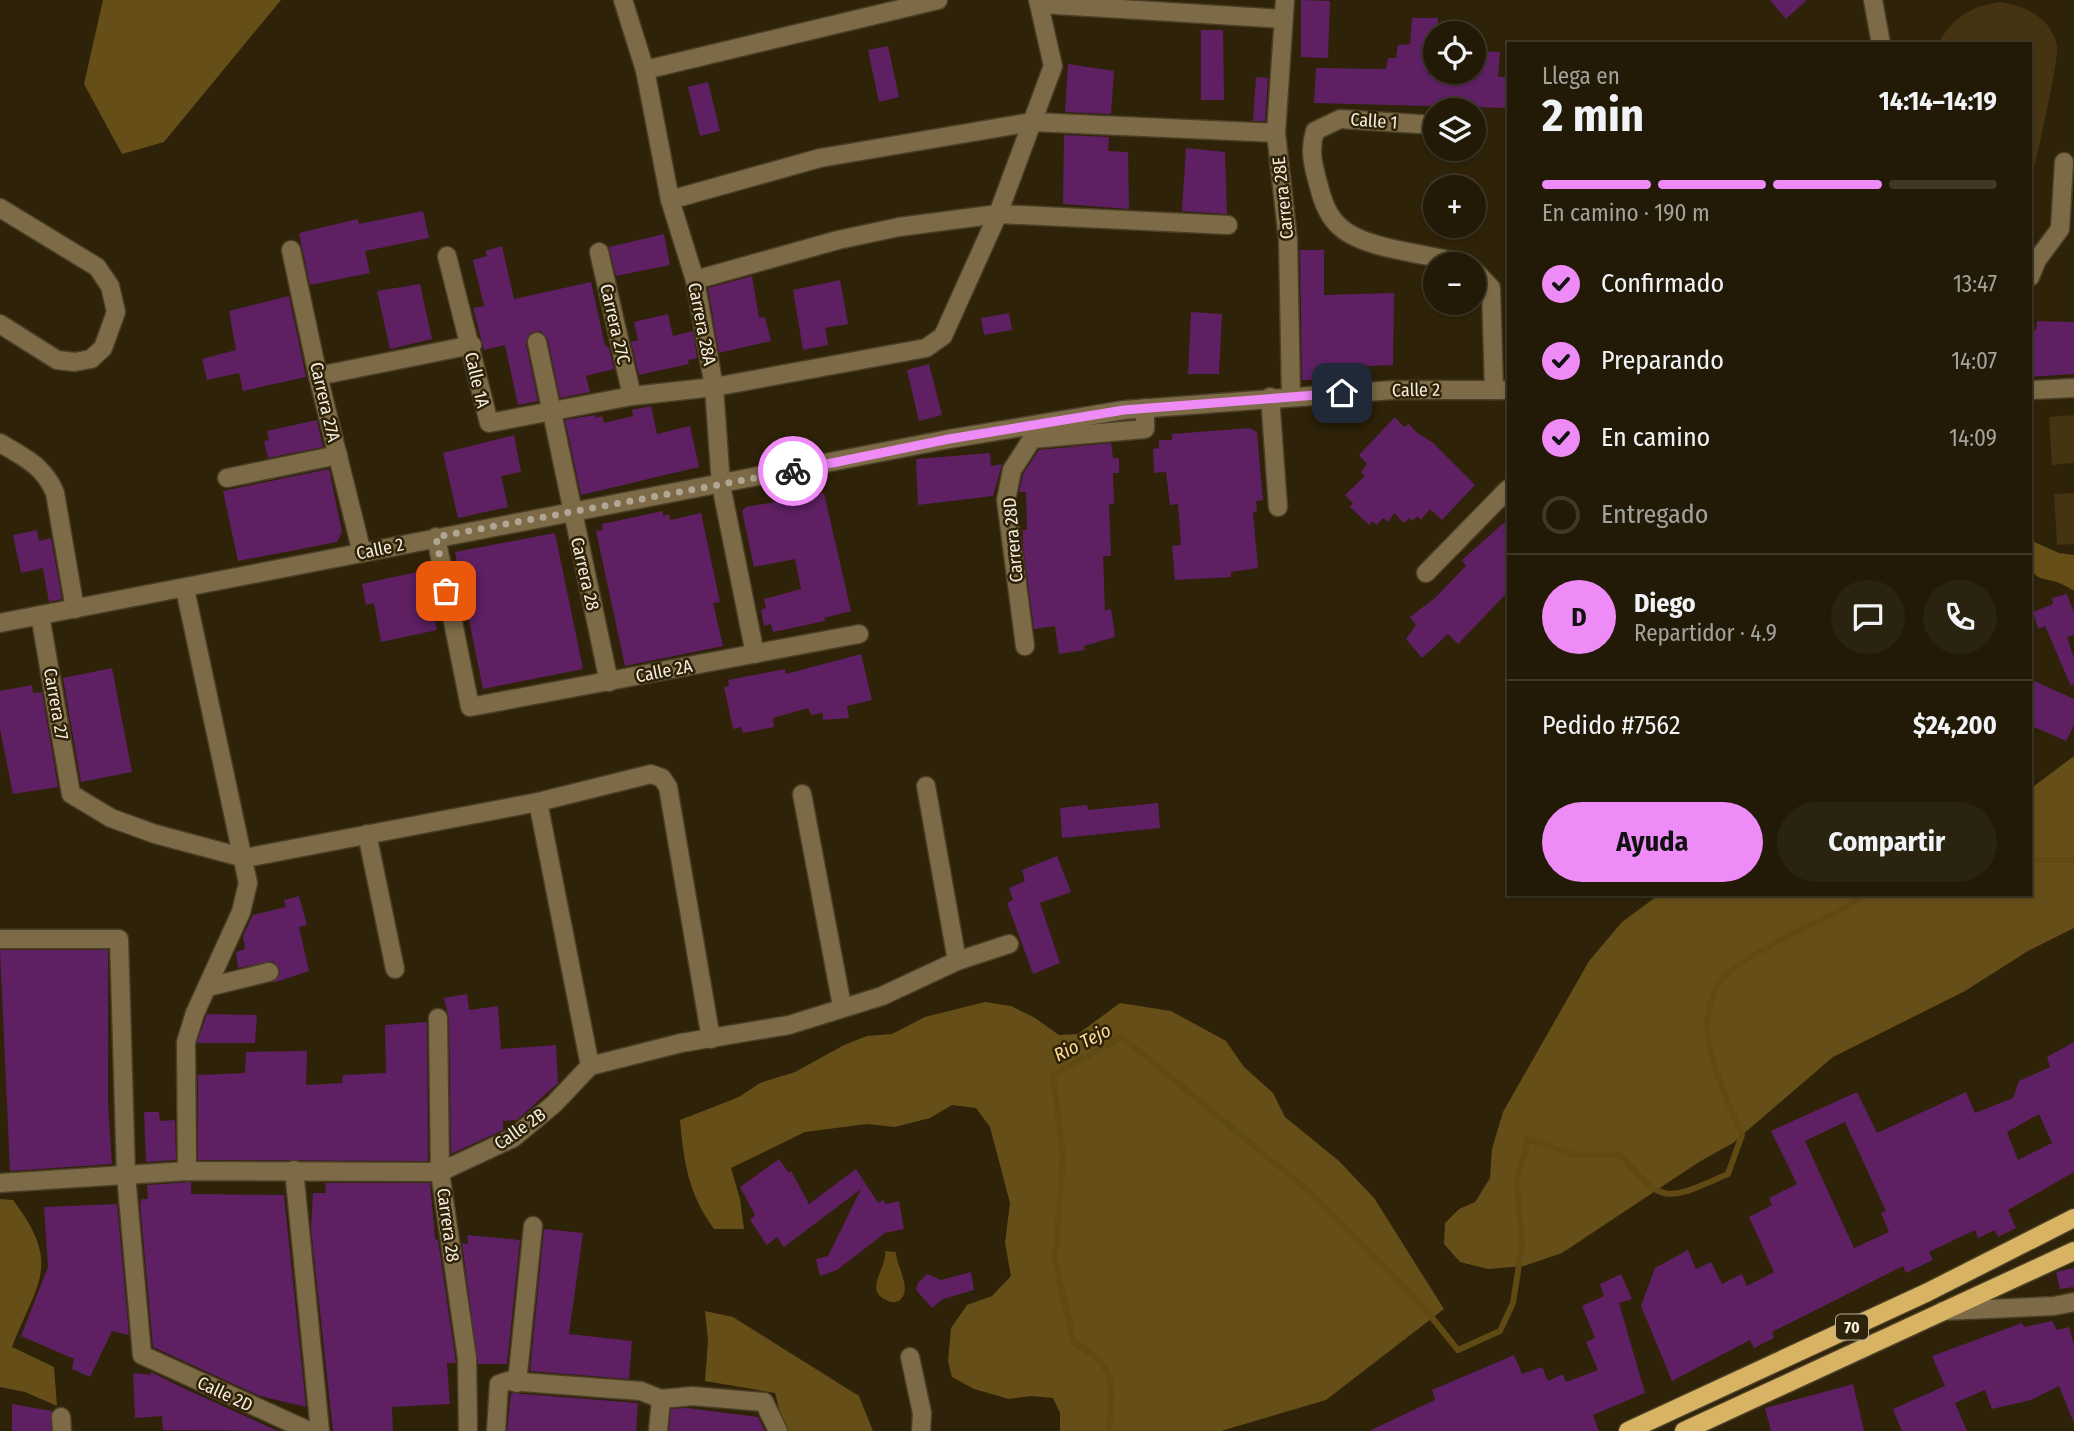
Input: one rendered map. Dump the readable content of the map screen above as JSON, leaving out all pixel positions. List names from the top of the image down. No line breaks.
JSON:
{"streets":{"main road":["70"],"street":["Calle 1","Carrera 28E","Carrera 27C","Carrera 28A","Calle 1A","Calle 2","Carrera 27A","Carrera 28D","Carrera 28","Calle 2A","Carrera 27","Calle 2B","Calle 2D"]},"crossings":[["Carrera 28E","Calle 2"],["Carrera 27C","Calle 1A"],["Carrera 28A","Calle 1A"],["Carrera 28A","Calle 2"],["Carrera 28A","Calle 2A"],["Calle 1A","Carrera 27A"],["Calle 1A","Carrera 28"],["Calle 2","Carrera 27A"],["Calle 2","Carrera 28"],["Calle 2","Calle 2A"],["Calle 2","Carrera 27"],["Carrera 28","Calle 2A"],["Carrera 28","Calle 2B"],["Calle 2B","Calle 2D"]],"water":["Rio Tejo"],"page":{"map_buttons":["+","−"],"heading":["2 min","Llega en","14:14–14:19"],"panel":["Diego","Repartidor · 4.9","Pedido #7562","$24,200"],"bar":"En camino · 190 m","list":[["Confirmado","13:47"],["Preparando","14:07"],["En camino","14:09"],"Entregado"],"round":"D","buttons":["Ayuda","Compartir"]}}
